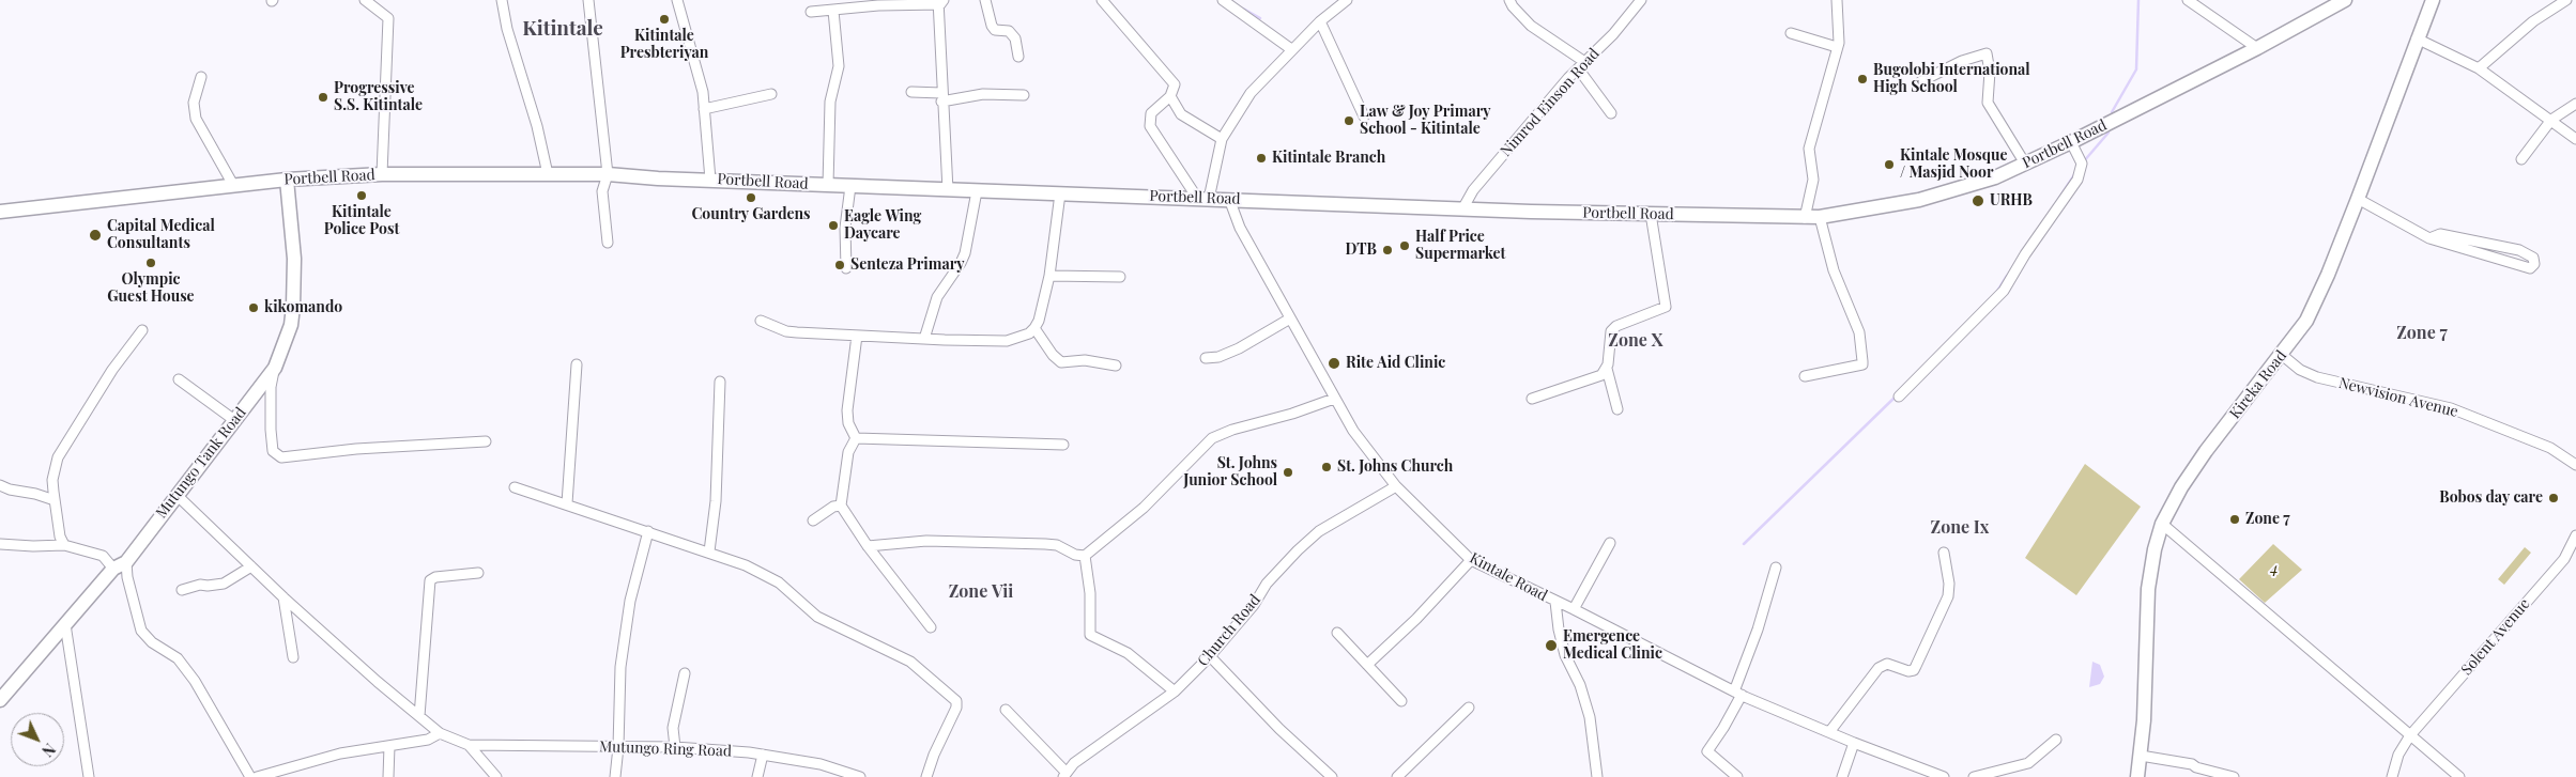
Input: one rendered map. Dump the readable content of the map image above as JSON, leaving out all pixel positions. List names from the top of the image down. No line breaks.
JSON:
{"streets":{"main road":["Portbell Road","Kireka Road","Mutungo Tank Road"],"street":["Nimrod Einson Road","Newvision Avenue","Kintale Road","Church Road","Solent Avenue","Mutungo Ring Road"]},"crossings":[["Nimrod Einson Road","Portbell Road"],["Portbell Road","Mutungo Tank Road"],["Portbell Road","Kintale Road"],["Kireka Road","Newvision Avenue"],["Kintale Road","Church Road"]],"districts":["Kitintale","Zone 7","Zone X","Zone Ix","Zone Vii"],"parks":["4"],"places":["Kitintale Presbteriyan","Bugolobi International High School","Progressive S.S. Kitintale","Law & Joy Primary School - Kitintale","Kitintale Branch","Kintale Mosque / Masjid Noor","Kitintale Police Post","Country Gardens","URHB","Eagle Wing Daycare","Capital Medical Consultants","Half Price Supermarket","DTB","Olympic Guest House","Senteza Primary","kikomando","Rite Aid Clinic","St. Johns Church","St. Johns Junior School","Bobos day care","Zone 7","Emergence Medical Clinic"],"north":"bottom right"}
